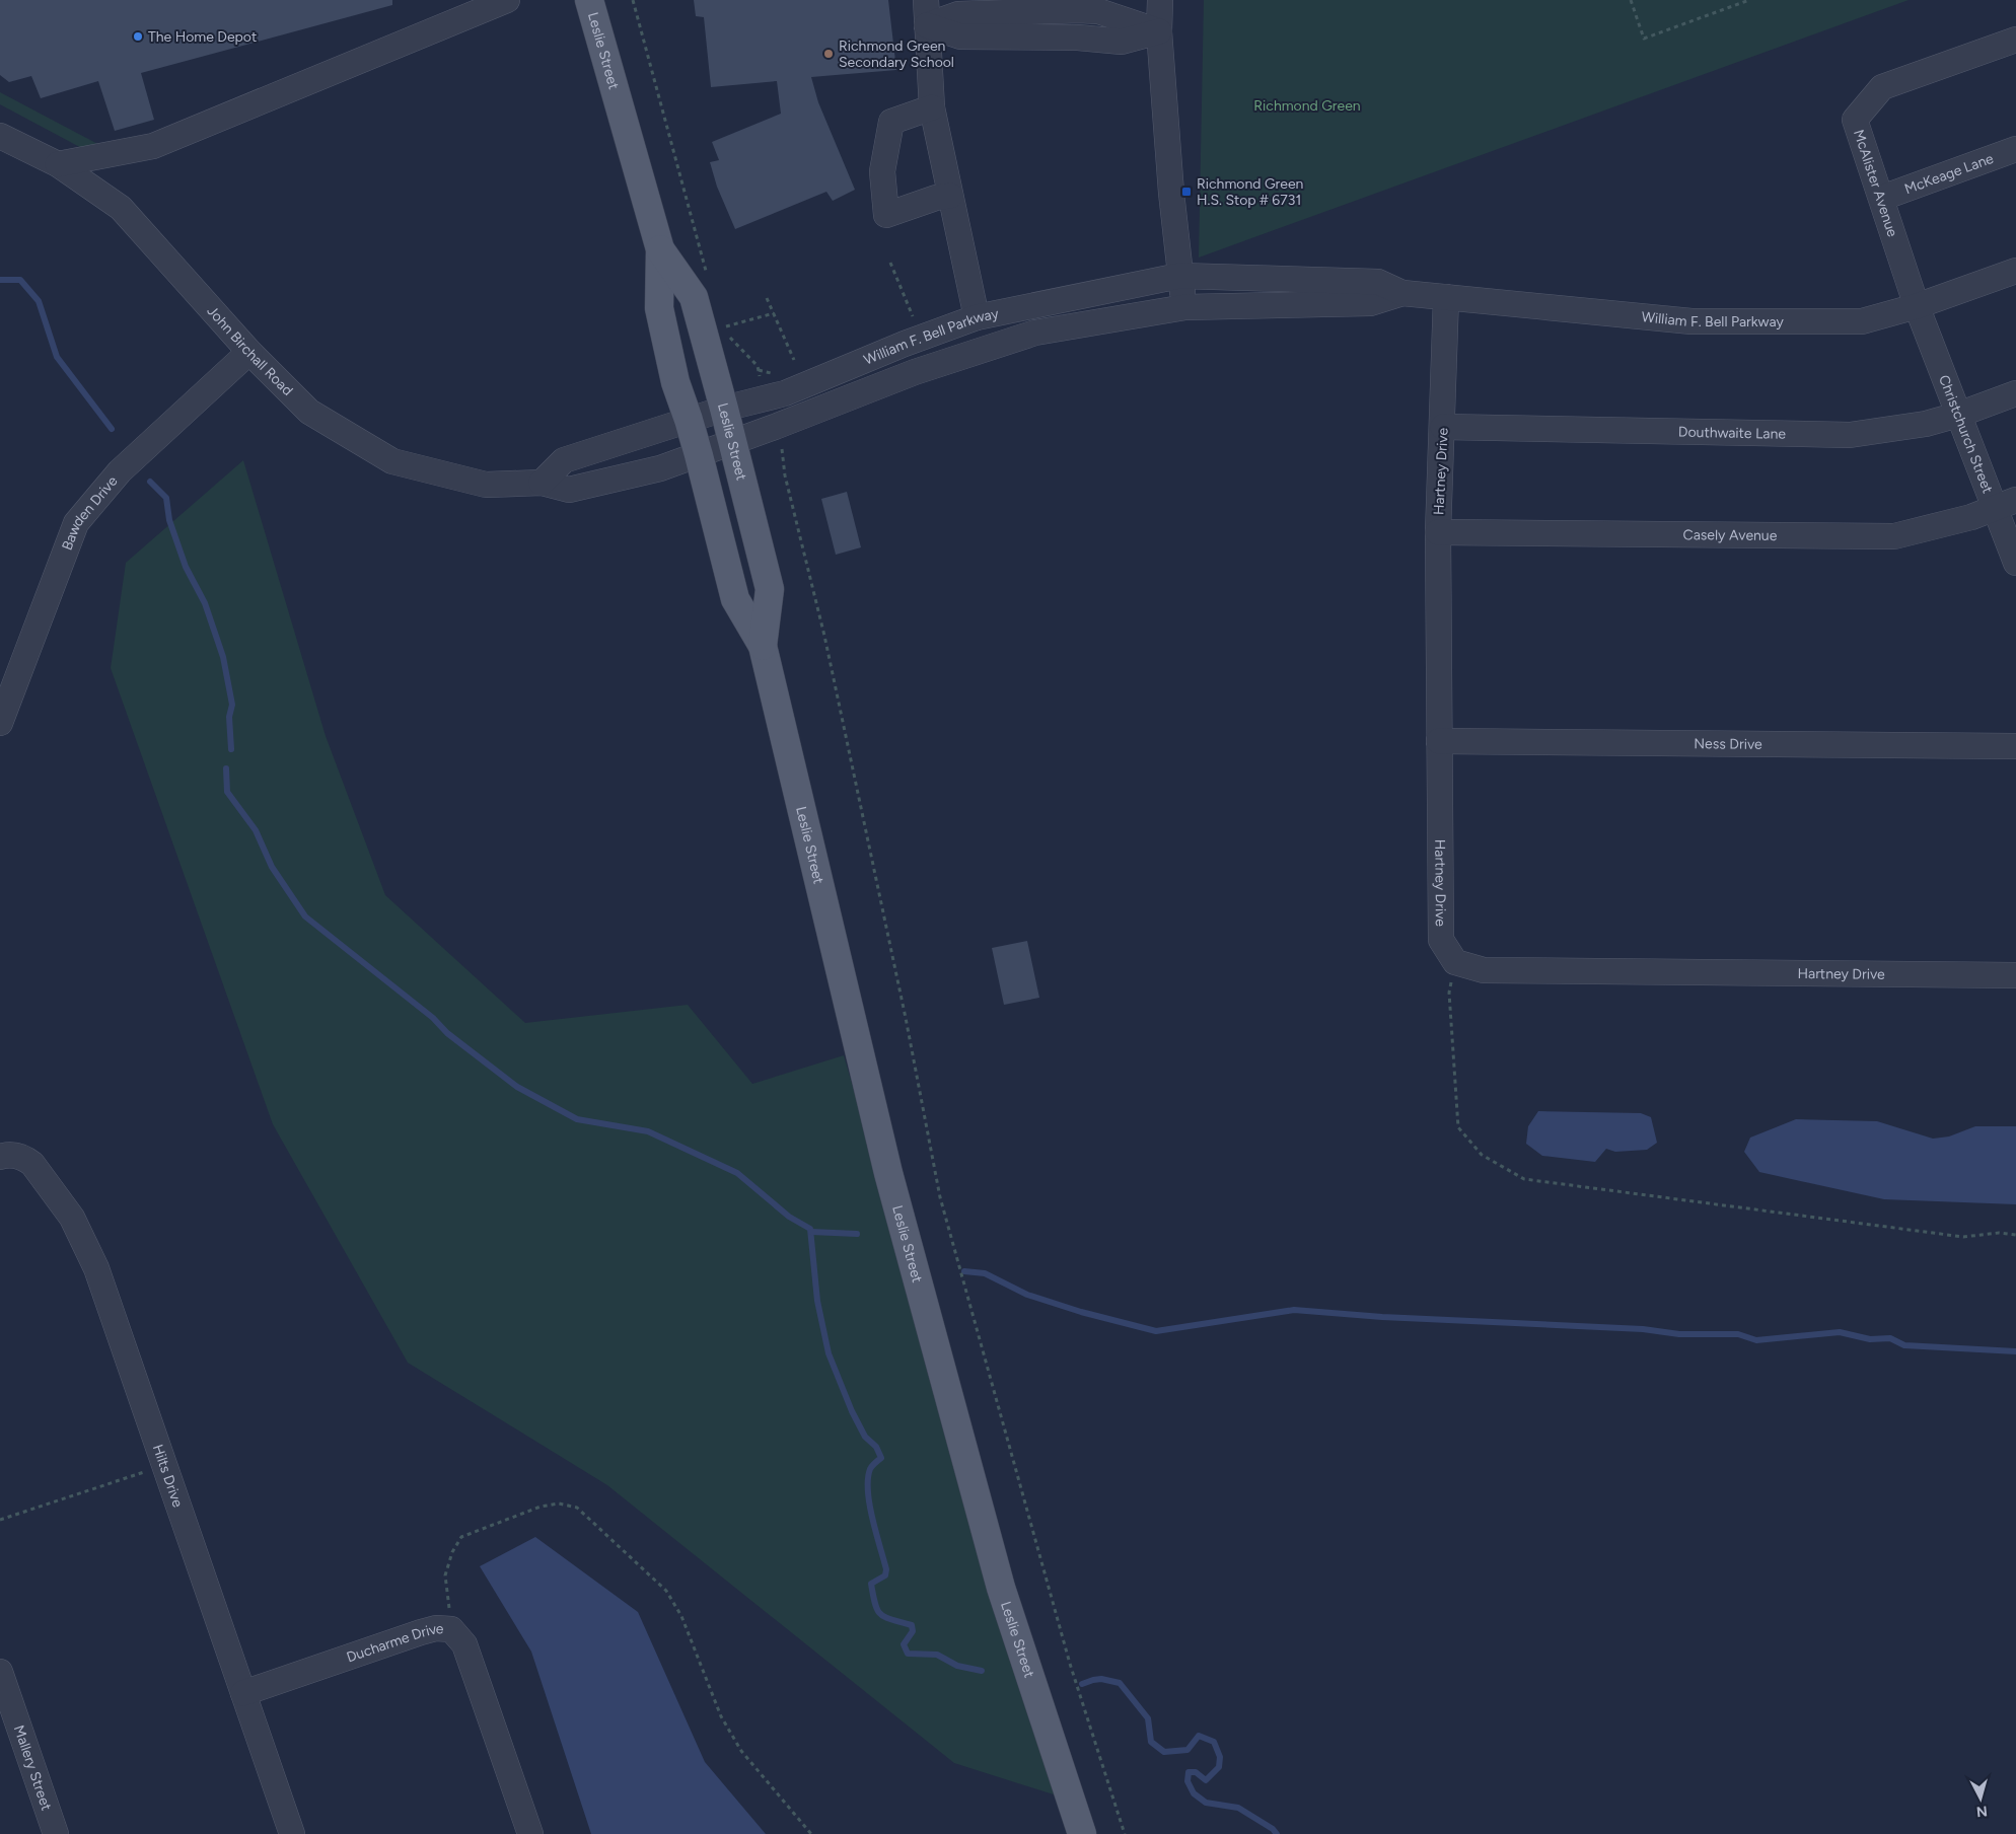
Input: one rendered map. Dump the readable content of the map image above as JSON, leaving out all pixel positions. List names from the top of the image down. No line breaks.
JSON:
{"streets":{"main road":["Leslie Street"],"street":["McKeage Lane","McAlister Avenue","William F. Bell Parkway","John Birchall Road","Douthwaite Lane","Christchurch Street","Hartney Drive","Bawden Drive","Casely Avenue","Ness Drive","Hilts Drive","Ducharme Drive","Mallery Street"]},"crossings":[["Leslie Street","William F. Bell Parkway"],["Leslie Street","John Birchall Road"],["McKeage Lane","McAlister Avenue"],["McAlister Avenue","William F. Bell Parkway"],["McAlister Avenue","Christchurch Street"],["William F. Bell Parkway","John Birchall Road"],["William F. Bell Parkway","Christchurch Street"],["William F. Bell Parkway","Hartney Drive"],["John Birchall Road","Bawden Drive"],["Douthwaite Lane","Christchurch Street"],["Douthwaite Lane","Hartney Drive"],["Christchurch Street","Casely Avenue"],["Hartney Drive","Casely Avenue"],["Hartney Drive","Ness Drive"],["Hilts Drive","Ducharme Drive"]],"parks":["Richmond Green"],"places":{"other":["The Home Depot","Richmond Green Secondary School"],"transit":["Richmond Green H.S. Stop # 6731"]},"north":"bottom"}
